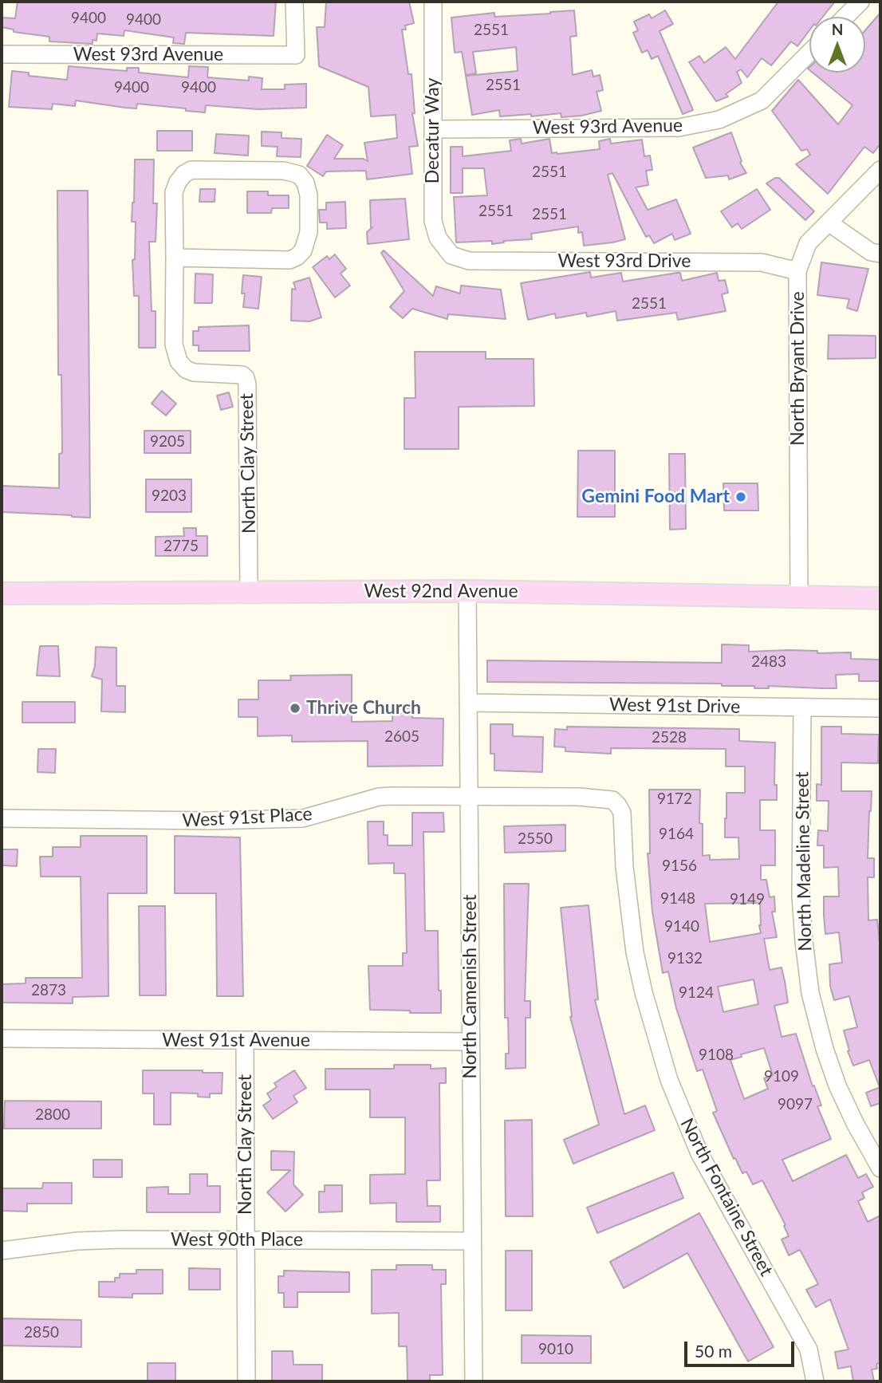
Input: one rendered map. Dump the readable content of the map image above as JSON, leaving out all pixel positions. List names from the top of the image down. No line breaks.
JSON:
{"streets":{"main road":["West 92nd Avenue"],"street":["West 93rd Avenue","Decatur Way","West 93rd Drive","North Bryant Drive","North Clay Street","West 91st Drive","West 91st Place","North Madeline Street","North Camenish Street","West 91st Avenue","North Fontaine Street","West 90th Place"]},"crossings":[["West 93rd Avenue","Decatur Way"],["Decatur Way","West 93rd Drive"],["West 93rd Drive","North Bryant Drive"],["North Bryant Drive","West 92nd Avenue"],["North Clay Street","West 92nd Avenue"],["North Clay Street","West 91st Avenue"],["North Clay Street","West 90th Place"],["West 92nd Avenue","North Camenish Street"],["West 91st Drive","North Madeline Street"],["West 91st Drive","North Camenish Street"],["West 91st Place","North Camenish Street"],["West 91st Place","North Fontaine Street"],["North Camenish Street","West 91st Avenue"],["North Camenish Street","West 90th Place"]],"places":["Gemini Food Mart","Thrive Church"],"house_numbers":["9400","9400","2551","2551","9400","9400","2551","2551","2551","2551","9205","9203","2775","2483","2605","2528","9172","9164","2550","9156","9148","9149","9140","9132","2873","9124","9108","9109","9097","2800","2850","9010"],"scale_bar":"50 m","north":"top"}
